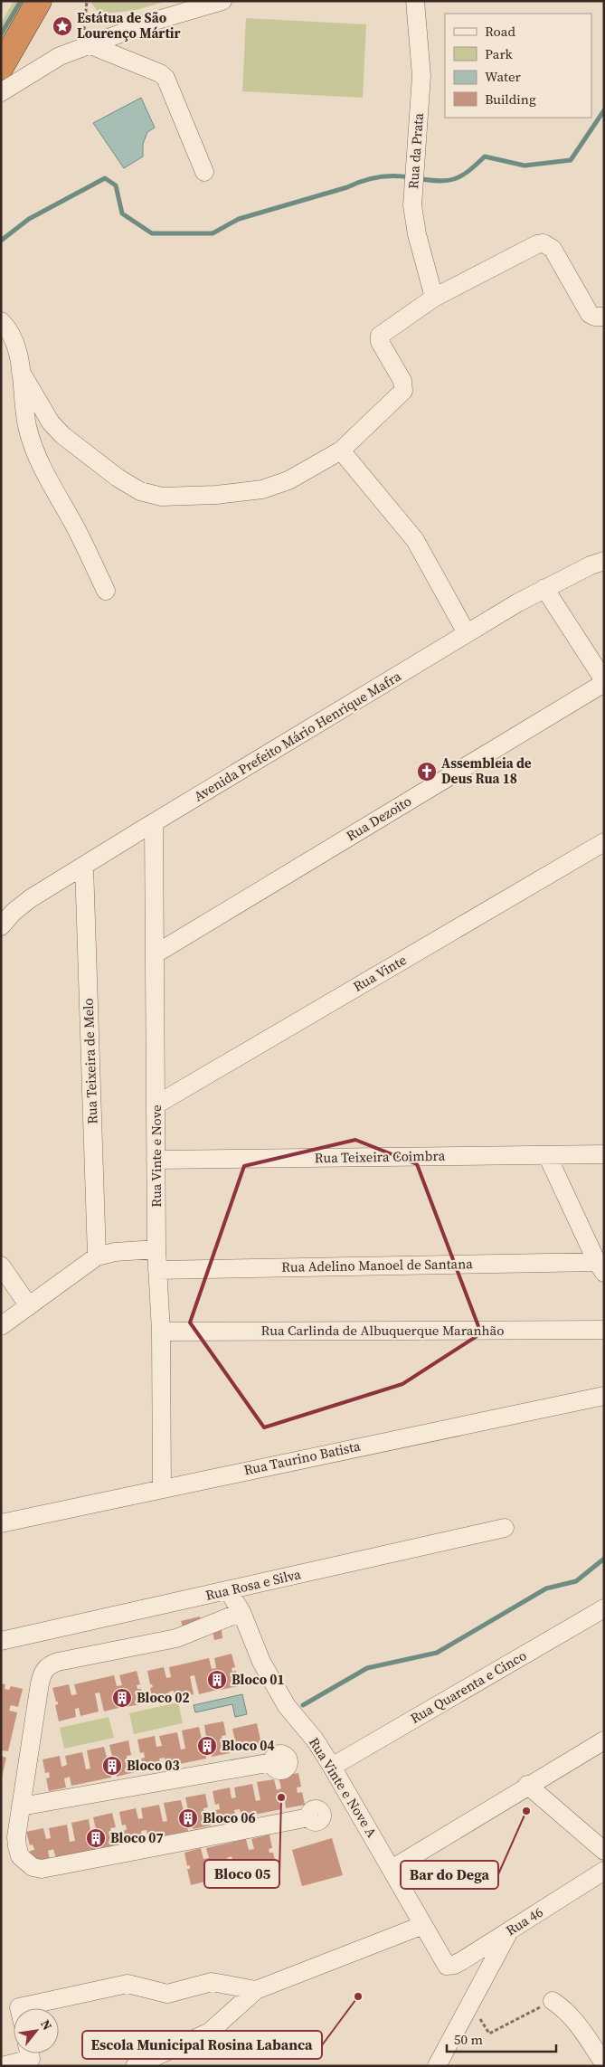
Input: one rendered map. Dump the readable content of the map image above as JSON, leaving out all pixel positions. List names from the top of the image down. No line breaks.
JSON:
{"streets":{"street":["Rua da Prata","Avenida Prefeito Mário Henrique Mafra","Rua Dezoito","Rua Vinte","Rua Teixeira de Melo","Rua Vinte e Nove","Rua Teixeira Coimbra","Rua Adelino Manoel de Santana","Rua Carlinda de Albuquerque Maranhão","Rua Taurino Batista","Rua Rosa e Silva","Rua Quarenta e Cinco","Rua Vinte e Nove A","Rua 46"]},"crossings":[["Avenida Prefeito Mário Henrique Mafra","Rua Teixeira de Melo"],["Avenida Prefeito Mário Henrique Mafra","Rua Vinte e Nove"],["Rua Dezoito","Rua Vinte e Nove"],["Rua Vinte","Rua Vinte e Nove"],["Rua Vinte e Nove","Rua Teixeira Coimbra"],["Rua Vinte e Nove","Rua Adelino Manoel de Santana"],["Rua Vinte e Nove","Rua Carlinda de Albuquerque Maranhão"],["Rua Vinte e Nove","Rua Taurino Batista"],["Rua Rosa e Silva","Rua Vinte e Nove A"],["Rua Quarenta e Cinco","Rua Vinte e Nove A"],["Rua Vinte e Nove A","Rua 46"]],"places":{"place":["Estátua de São Lourenço Mártir"],"church":["Assembleia de Deus Rua 18"],"building":["Bloco 01","Bloco 02","Bloco 04","Bloco 03","Bloco 06","Bloco 07"],"other":["Bloco 05","Bar do Dega","Escola Municipal Rosina Labanca"]},"legend":["Road","Park","Water","Building"],"scale_bar":"50 m","north":"top right"}
